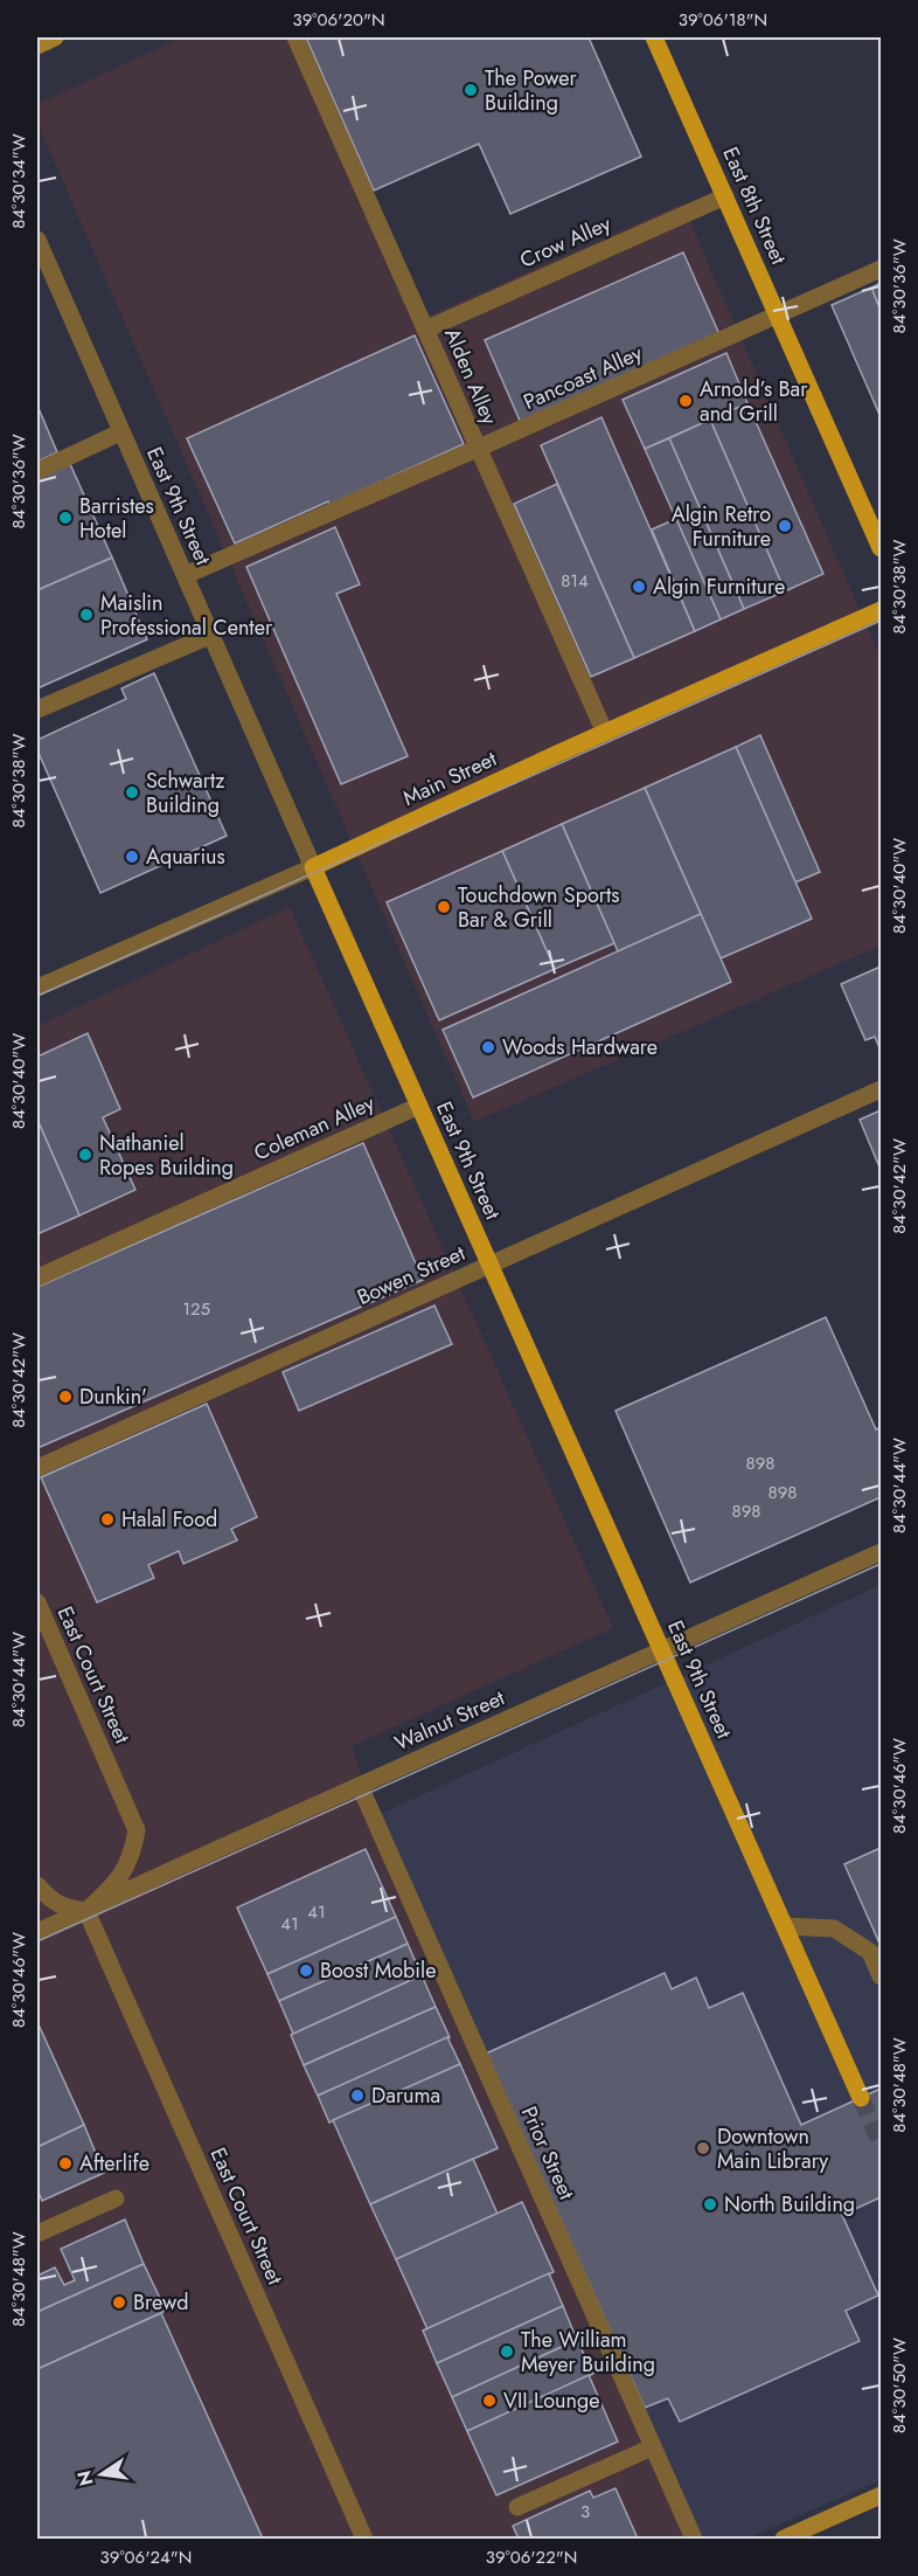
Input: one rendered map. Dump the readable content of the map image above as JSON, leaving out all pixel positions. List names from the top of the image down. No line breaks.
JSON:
{"streets":{"main road":["East 8th Street","East 9th Street","Main Street"],"street":["Crow Alley","Alden Alley","Pancoast Alley","Coleman Alley","Bowen Street","East Court Street","Walnut Street","Prior Street"]},"crossings":[["East 8th Street","Crow Alley"],["East 8th Street","Pancoast Alley"],["Crow Alley","Alden Alley"],["Alden Alley","Pancoast Alley"],["Alden Alley","Main Street"],["Pancoast Alley","East 9th Street"],["East 9th Street","Main Street"],["East 9th Street","Coleman Alley"],["East 9th Street","Bowen Street"],["East 9th Street","Walnut Street"],["East Court Street","Walnut Street"],["Walnut Street","Prior Street"]],"places":["The Power Building","Arnold’s Bar and Grill","Barristes Hotel","Algin Retro Furniture","Algin Furniture","Maislin Professional Center","Schwartz Building","Aquarius","Touchdown Sports Bar & Grill","Woods Hardware","Nathaniel Ropes Building","Dunkin'","Halal Food","Boost Mobile","Daruma","Downtown Main Library","Afterlife","North Building","Brewd","The William Meyer Building","VII Lounge"],"house_numbers":["814","125","898","898","898","41","41","3"],"north":"left","coordinates":["39°06'20\"N","39°06'18\"N","84°30'34\"W","84°30'36\"W","84°30'38\"W","84°30'40\"W","84°30'42\"W","84°30'44\"W","84°30'46\"W","84°30'48\"W","84°30'50\"W","39°06'24\"N","39°06'22\"N"]}
